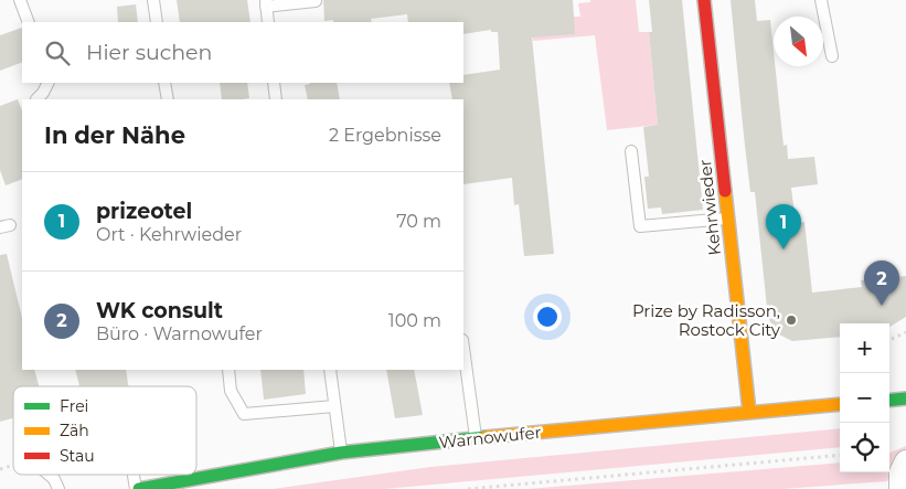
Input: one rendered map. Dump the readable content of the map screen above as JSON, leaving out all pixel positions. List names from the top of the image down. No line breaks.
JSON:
{"streets":{"main road":["Kehrwieder","Warnowufer"]},"crossings":[["Kehrwieder","Warnowufer"]],"places":["Prize by Radisson, Rostock City"],"legend":["Frei","Zäh","Stau"],"north":"bottom right","page":{"search":"Hier suchen","heading":["In der Nähe","2 Ergebnisse"],"list":[{"mark":"1","name":"prizeotel","note":"Ort · Kehrwieder","value":"70 m"},{"mark":"2","name":"WK consult","note":"Büro · Warnowufer","value":"100 m"}],"pins":["1","2"],"map_buttons":["+","−"]}}
